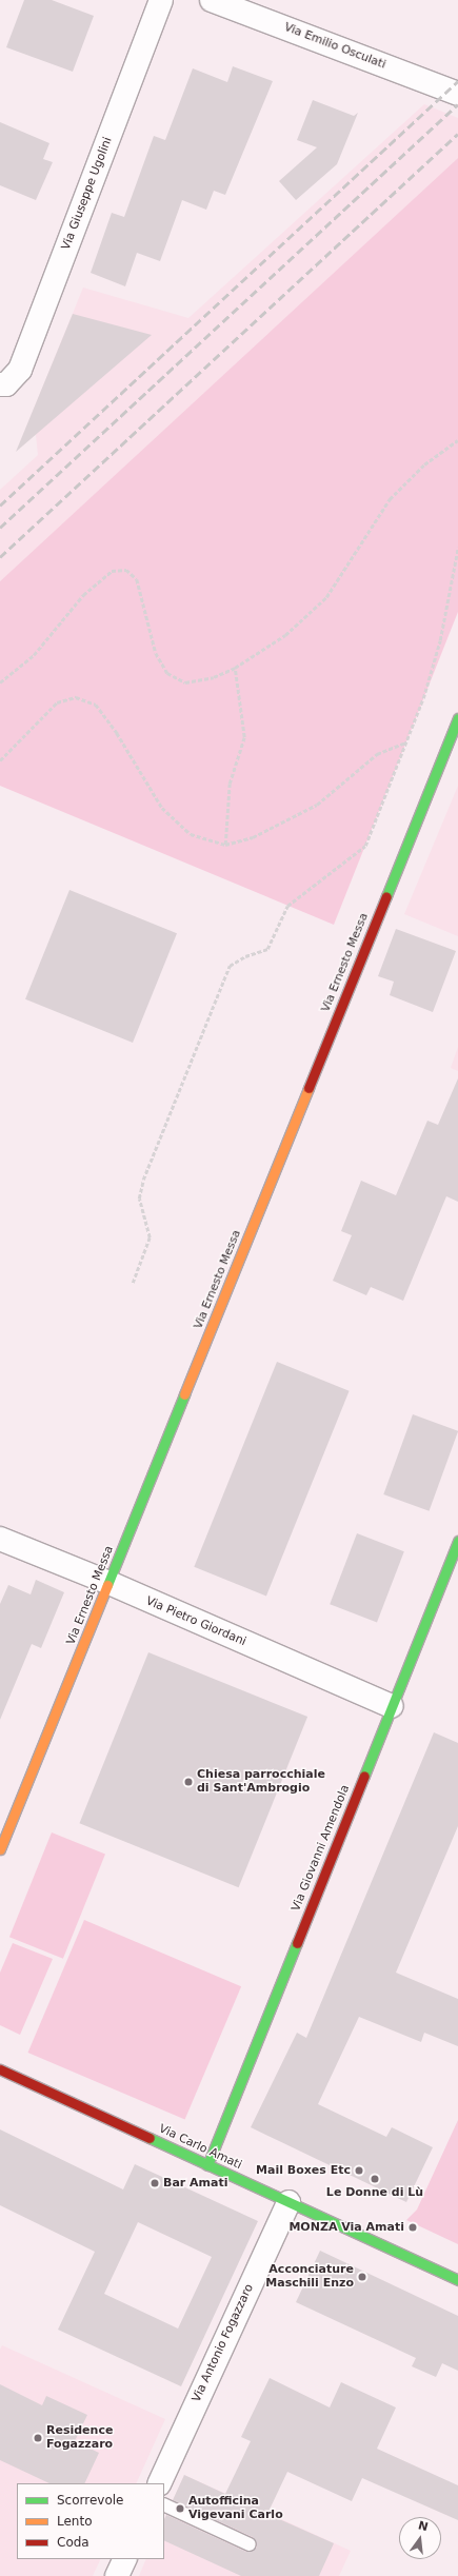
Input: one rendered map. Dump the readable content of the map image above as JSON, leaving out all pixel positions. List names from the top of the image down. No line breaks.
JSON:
{"streets":{"street":["Via Emilio Osculati","Via Giuseppe Ugolini","Via Ernesto Messa","Via Pietro Giordani","Via Giovanni Amendola","Via Carlo Amati","Via Antonio Fogazzaro"]},"crossings":[["Via Ernesto Messa","Via Pietro Giordani"],["Via Pietro Giordani","Via Giovanni Amendola"],["Via Giovanni Amendola","Via Carlo Amati"],["Via Carlo Amati","Via Antonio Fogazzaro"]],"places":["Chiesa parrocchiale di Sant'Ambrogio","Mail Boxes Etc","Le Donne di Lù","Bar Amati","MONZA Via Amati","Acconciature Maschili Enzo","Residence Fogazzaro","Autofficina Vigevani Carlo"],"legend":["Scorrevole","Lento","Coda"],"north":"top"}
